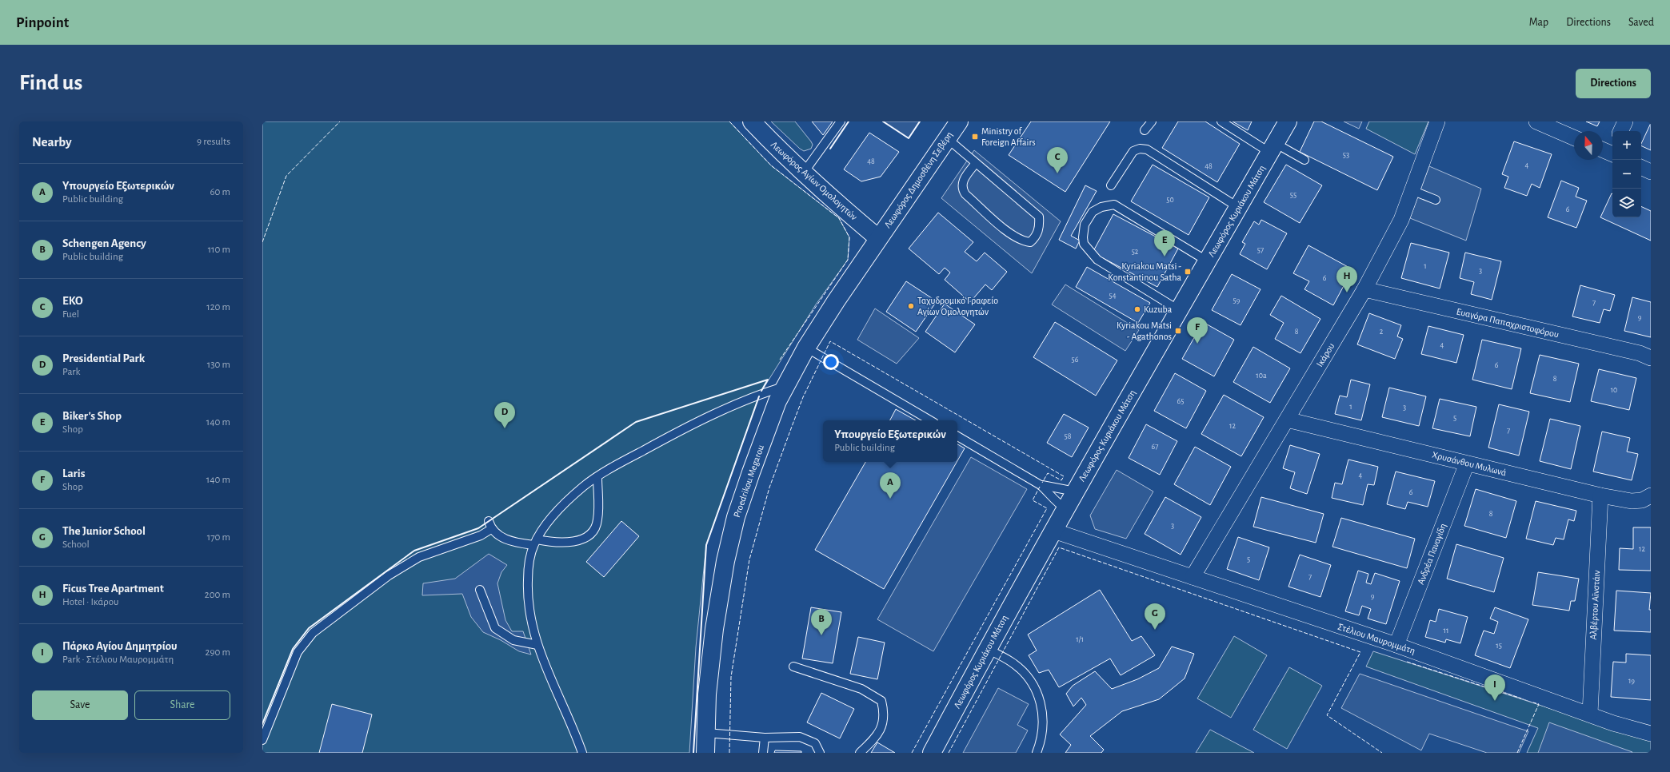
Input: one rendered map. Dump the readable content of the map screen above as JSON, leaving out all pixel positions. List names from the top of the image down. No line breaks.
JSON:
{"streets":{"main road":["Λεωφόρος Δημοσθένη Σεβέρη","Λεωφόρος Αγίων Ομολογητών","Λεωφόρος Κυριάκου Μάτση","Proedrikou Megarou"],"street":["Ευαγόρα Παπαχριστοφόρου","Ικάρου","Χρυσάνθου Μυλωνά","Ανδρέα Παναγίδη","Αλβέρτου Αϊνστάιν","Στέλιου Μαυρομμάτη"]},"crossings":[["Λεωφόρος Δημοσθένη Σεβέρη","Λεωφόρος Αγίων Ομολογητών"],["Λεωφόρος Δημοσθένη Σεβέρη","Proedrikou Megarou"],["Λεωφόρος Αγίων Ομολογητών","Proedrikou Megarou"],["Λεωφόρος Κυριάκου Μάτση","Στέλιου Μαυρομμάτη"],["Ευαγόρα Παπαχριστοφόρου","Ικάρου"],["Ικάρου","Χρυσάνθου Μυλωνά"],["Ικάρου","Στέλιου Μαυρομμάτη"],["Χρυσάνθου Μυλωνά","Ανδρέα Παναγίδη"],["Χρυσάνθου Μυλωνά","Αλβέρτου Αϊνστάιν"],["Ανδρέα Παναγίδη","Στέλιου Μαυρομμάτη"],["Αλβέρτου Αϊνστάιν","Στέλιου Μαυρομμάτη"]],"places":{"transit":["Ministry of Foreign Affairs","Kyriakou Matsi - Konstantinou Satha","Kyriakou Matsi - Agathonos"],"other":["Ταχυδρομικό Γραφείο Αγίων Ομολογητών","Kuzuba"]},"house_numbers":["53","48","4","48","55","50","6","57","52","1","3","6","54","59","7","9","8","2","4","56","6","10a","8","10","65","1","3","5","12","7","58","67","4","6","8","3","12","5","7","9","11","1/1","15","19"],"north":"top","page":{"header":"Pinpoint","nav":["Map","Directions","Saved"],"buttons":["Directions",["Save","Share"]],"title":"Find us","heading":["Nearby","9 results"],"map_buttons":["+","−"],"pins":["C","E","H","F","D","A","G","B","I"],"list":[{"mark":"A","name":"Υπουργείο Εξωτερικών","note":"Public building","value":"60 m"},{"mark":"B","name":"Schengen Agency","note":"Public building","value":"110 m"},{"mark":"C","name":"EKO","note":"Fuel","value":"120 m"},{"mark":"D","name":"Presidential Park","note":"Park","value":"130 m"},{"mark":"E","name":"Biker’s Shop","note":"Shop","value":"140 m"},{"mark":"F","name":"Laris","note":"Shop","value":"140 m"},{"mark":"G","name":"The Junior School","note":"School","value":"170 m"},{"mark":"H","name":"Ficus Tree Apartment","note":"Hotel · Ικάρου","value":"200 m"},{"mark":"I","name":"Πάρκο Αγίου Δημητρίου","note":"Park · Στέλιου Μαυρομμάτη","value":"290 m"}],"popup":["Υπουργείο Εξωτερικών","Public building"]}}
